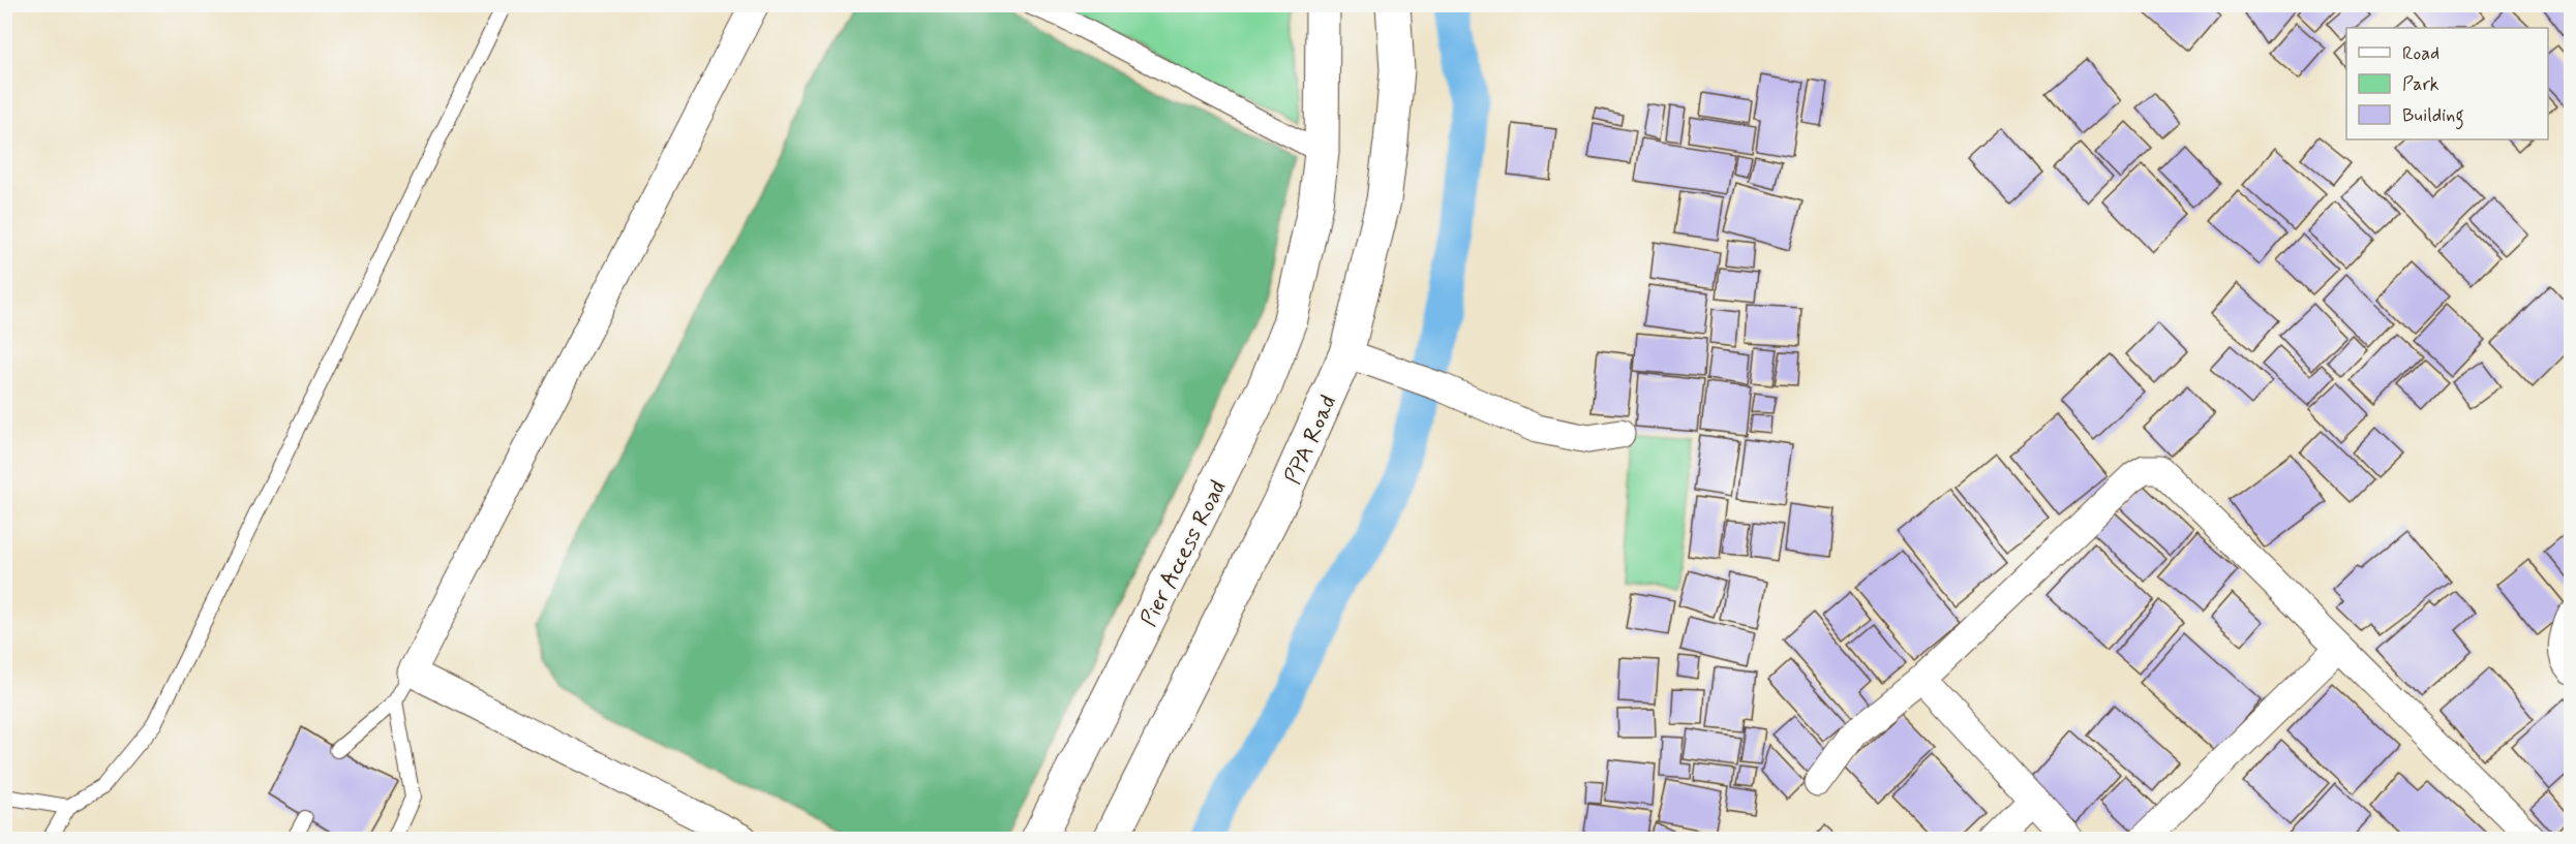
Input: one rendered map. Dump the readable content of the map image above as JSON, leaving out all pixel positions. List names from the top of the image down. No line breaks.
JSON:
{"streets":{"highway":["PPA Road","Pier Access Road"]},"legend":["Road","Park","Building"]}
